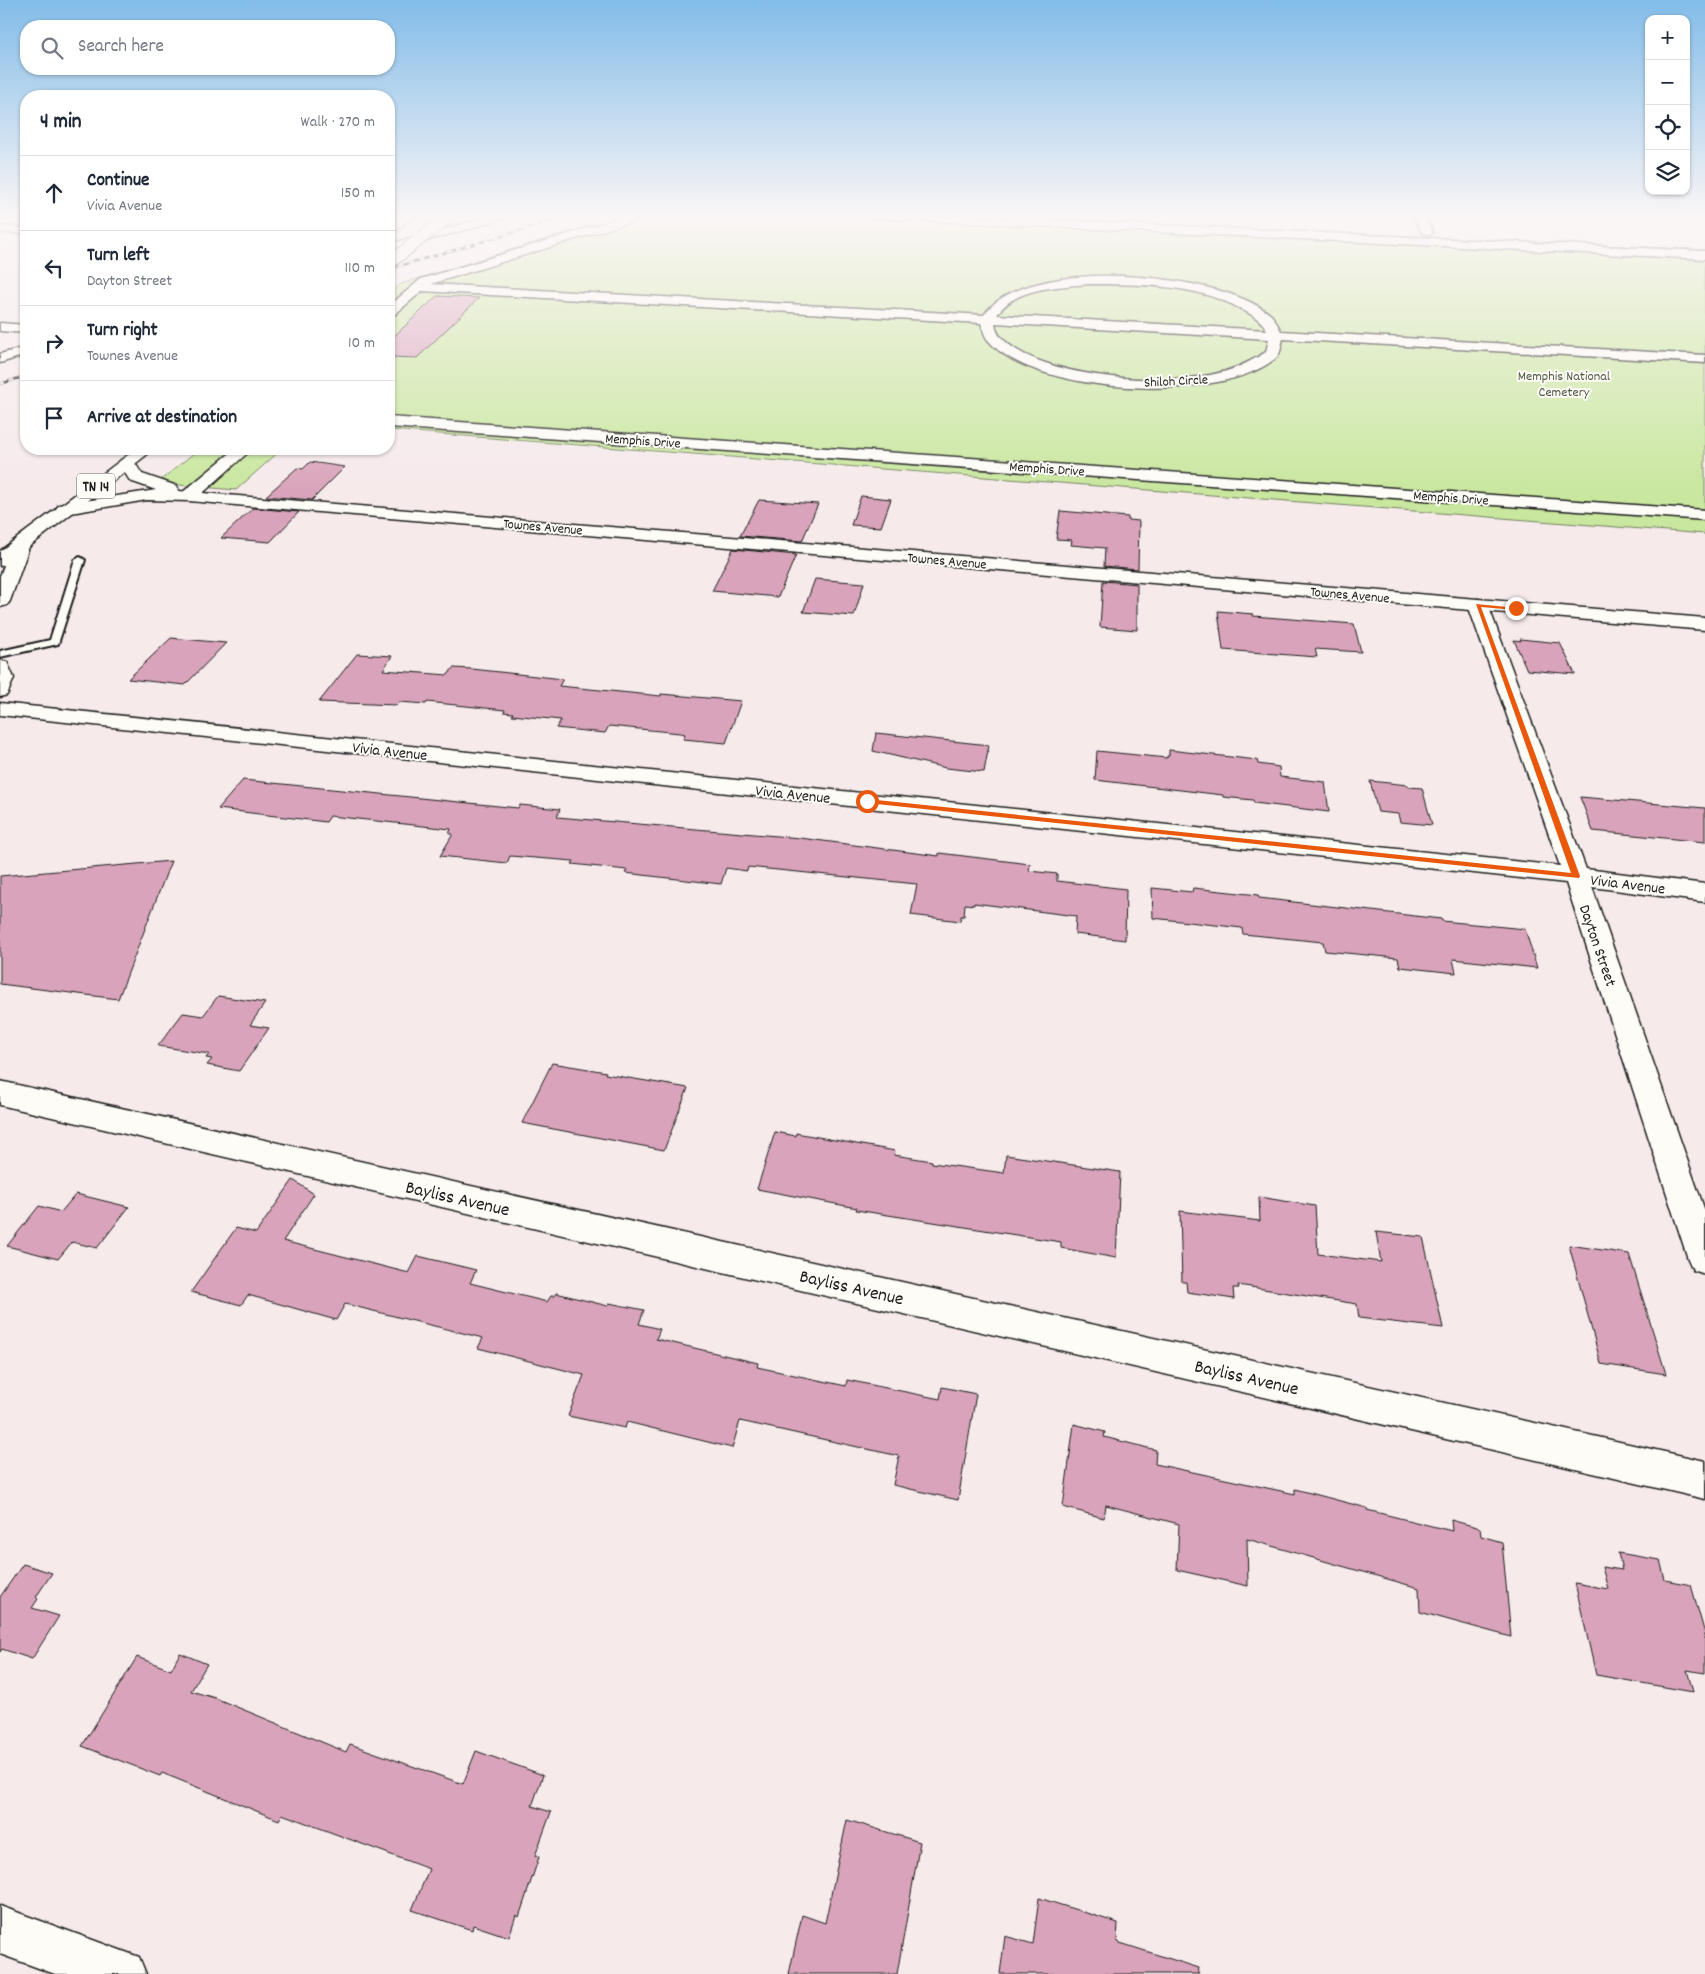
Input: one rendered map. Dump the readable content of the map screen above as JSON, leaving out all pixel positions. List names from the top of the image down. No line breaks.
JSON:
{"streets":{"street":["Shiloh Circle","Memphis Drive","TN 14","Townes Avenue","Vivia Avenue","Dayton Street","Bayliss Avenue"]},"crossings":[["TN 14","Townes Avenue"],["Townes Avenue","Dayton Street"],["Vivia Avenue","Dayton Street"]],"parks":["Memphis National Cemetery"],"page":{"map_buttons":["+","−"],"search":"Search here","heading":["4 min","Walk · 270 m"],"list":[["Continue","Vivia Avenue","150 m"],["Turn left","Dayton Street","110 m"],["Turn right","Townes Avenue","10 m"],"Arrive at destination"]}}
